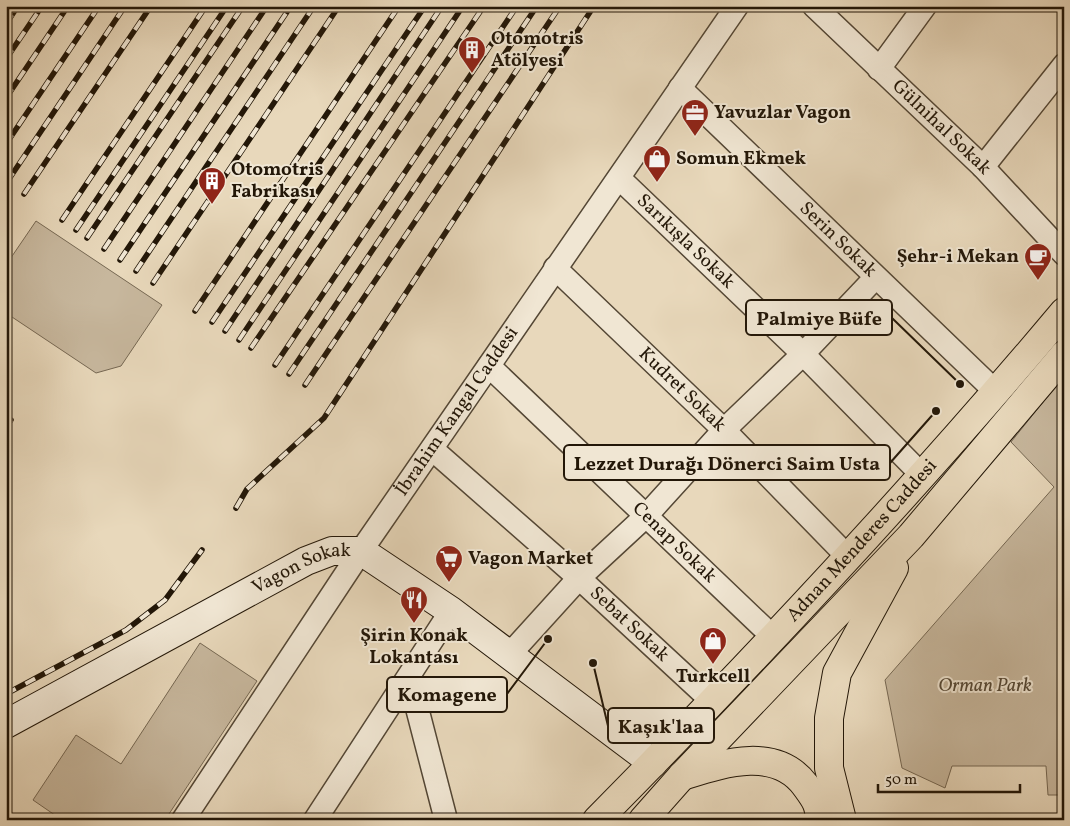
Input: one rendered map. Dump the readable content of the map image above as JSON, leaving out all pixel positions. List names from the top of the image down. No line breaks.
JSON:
{"streets":{"main road":["Adnan Menderes Caddesi","Vagon Sokak"],"street":["Gülnihal Sokak","Serin Sokak","Sarıkışla Sokak","Kudret Sokak","İbrahim Kangal Caddesi","Cenap Sokak","Sebat Sokak"]},"crossings":[["Serin Sokak","İbrahim Kangal Caddesi"],["Serin Sokak","Adnan Menderes Caddesi"],["Sarıkışla Sokak","İbrahim Kangal Caddesi"],["Sarıkışla Sokak","Adnan Menderes Caddesi"],["Kudret Sokak","İbrahim Kangal Caddesi"],["Kudret Sokak","Adnan Menderes Caddesi"],["İbrahim Kangal Caddesi","Cenap Sokak"],["İbrahim Kangal Caddesi","Vagon Sokak"],["İbrahim Kangal Caddesi","Sebat Sokak"],["Adnan Menderes Caddesi","Cenap Sokak"],["Adnan Menderes Caddesi","Vagon Sokak"],["Adnan Menderes Caddesi","Sebat Sokak"]],"parks":["Orman Park"],"places":{"building":["Otomotris Atölyesi","Otomotris Fabrikası"],"office":["Yavuzlar Vagon"],"shop":["Somun Ekmek","Turkcell"],"cafe":["Şehr-i Mekan"],"other":["Palmiye Büfe","Lezzet Durağı Dönerci Saim Usta","Komagene","Kaşık'laa"],"supermarket":["Vagon Market"],"restaurant":["Şirin Konak Lokantası"]},"scale_bar":"50 m"}
